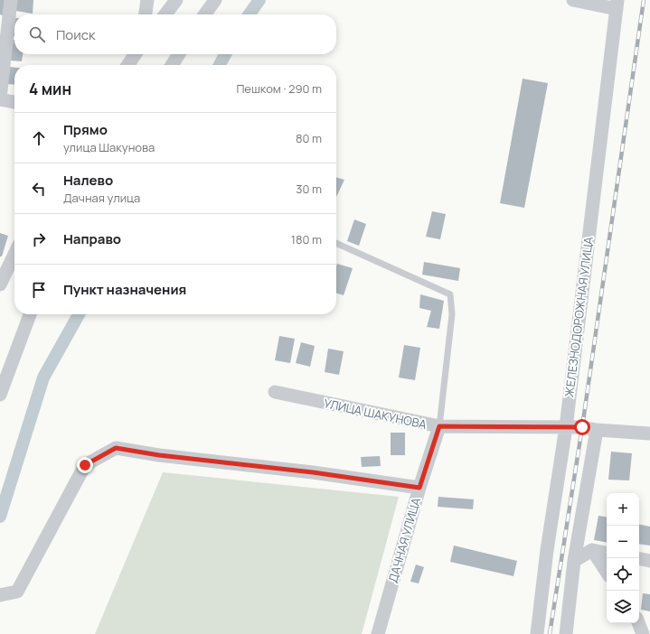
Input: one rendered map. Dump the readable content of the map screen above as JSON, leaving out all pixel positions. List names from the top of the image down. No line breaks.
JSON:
{"streets":{"street":["ЖЕЛЕЗНОДОРОЖНАЯ УЛИЦА","УЛИЦА ШАКУНОВА","ДАЧНАЯ УЛИЦА"]},"crossings":[["ЖЕЛЕЗНОДОРОЖНАЯ УЛИЦА","УЛИЦА ШАКУНОВА"],["УЛИЦА ШАКУНОВА","ДАЧНАЯ УЛИЦА"]],"page":{"search":"Поиск","heading":["4 мин","Пешком · 290 m"],"list":[["Прямо","улица Шакунова","80 m"],["Налево","Дачная улица","30 m"],["Направо","180 m"],"Пункт назначения"],"map_buttons":["+","−"]}}
